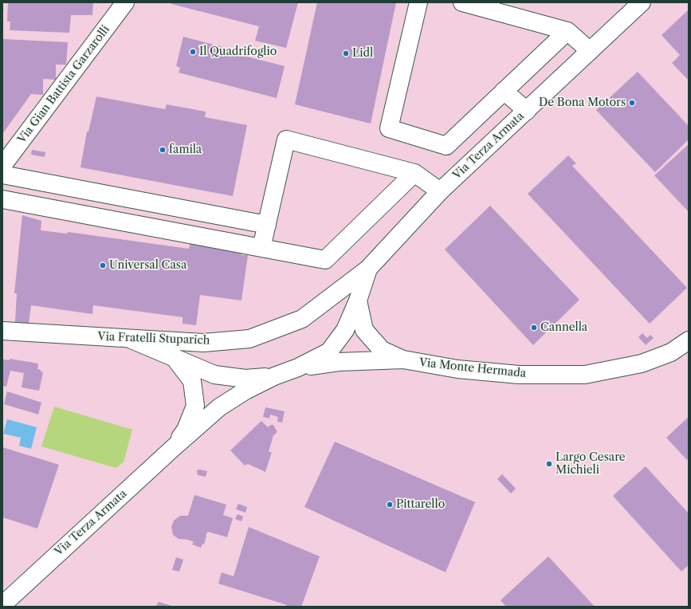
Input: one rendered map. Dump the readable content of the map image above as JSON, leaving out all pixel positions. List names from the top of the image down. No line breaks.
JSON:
{"streets":{"street":["Via Gian Battista Garzarolli","Via Terza Armata","Via Fratelli Stuparich","Via Monte Hermada"]},"crossings":[["Via Terza Armata","Via Fratelli Stuparich"],["Via Terza Armata","Via Monte Hermada"]],"places":["Il Quadrifoglio","Lidl","De Bona Motors","famila","Universal Casa","Cannella","Largo Cesare Michieli","Pittarello"]}
